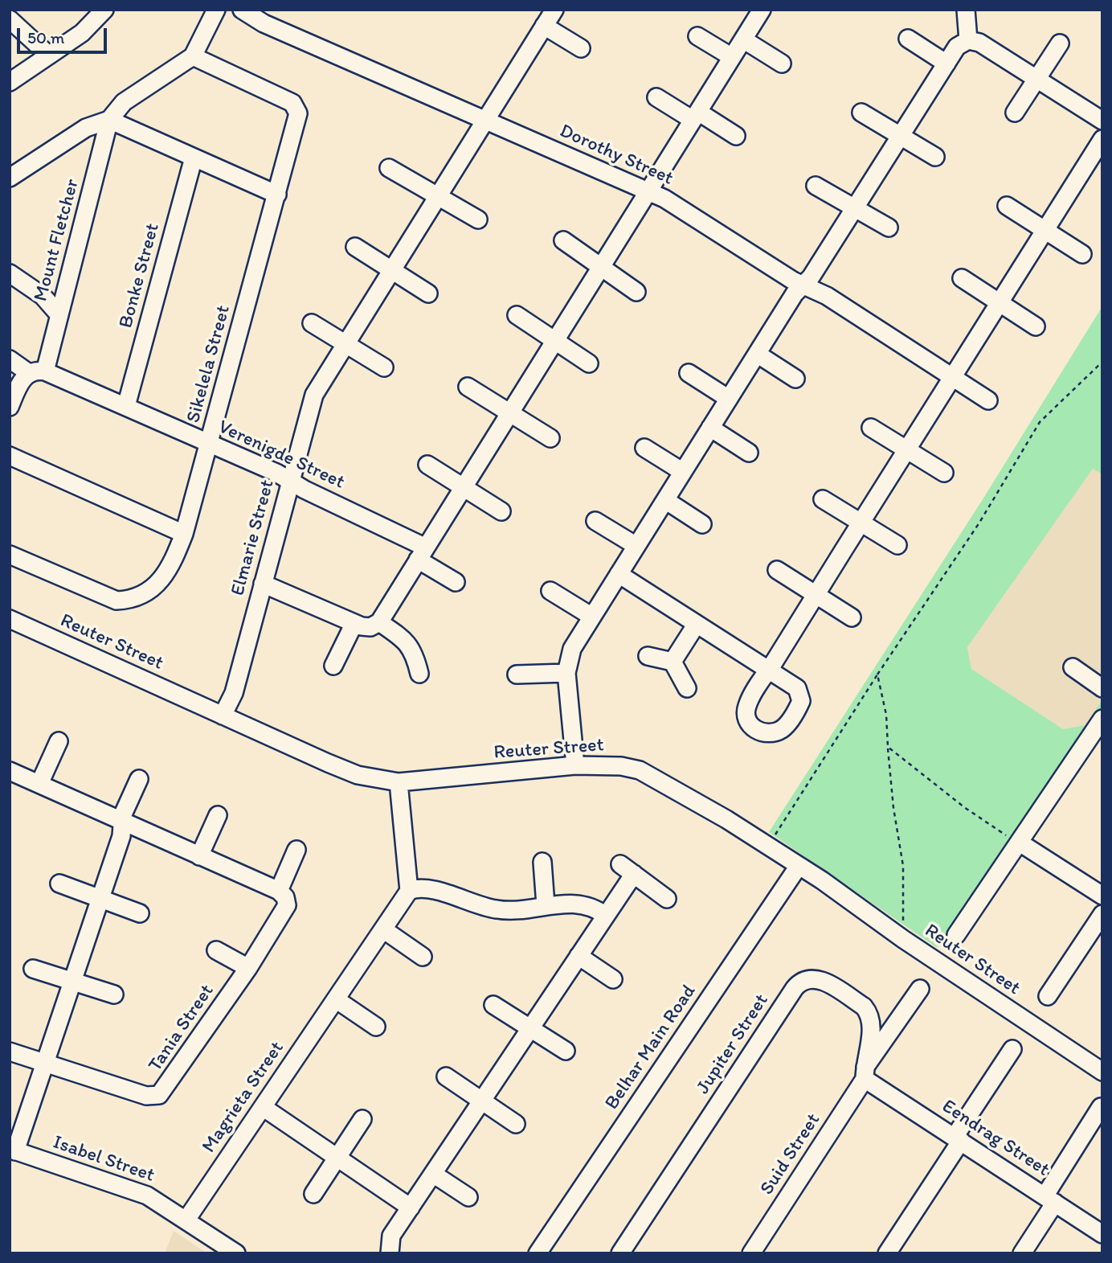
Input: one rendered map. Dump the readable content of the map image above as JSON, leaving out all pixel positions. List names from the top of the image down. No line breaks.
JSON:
{"streets":{"street":["Dorothy Street","Mount Fletcher","Bonke Street","Sikelela Street","Verenigde Street","Elmarie Street","Reuter Street","Tania Street","Jupiter Street","Belhar Main Road","Magrieta Street","Eendrag Street","Suid Street","Isabel Street"]},"crossings":[["Dorothy Street","Elmarie Street"],["Mount Fletcher","Verenigde Street"],["Bonke Street","Verenigde Street"],["Sikelela Street","Verenigde Street"],["Verenigde Street","Elmarie Street"],["Elmarie Street","Reuter Street"],["Reuter Street","Belhar Main Road"],["Jupiter Street","Eendrag Street"],["Jupiter Street","Suid Street"],["Magrieta Street","Isabel Street"],["Eendrag Street","Suid Street"]],"scale_bar":"50 m"}
